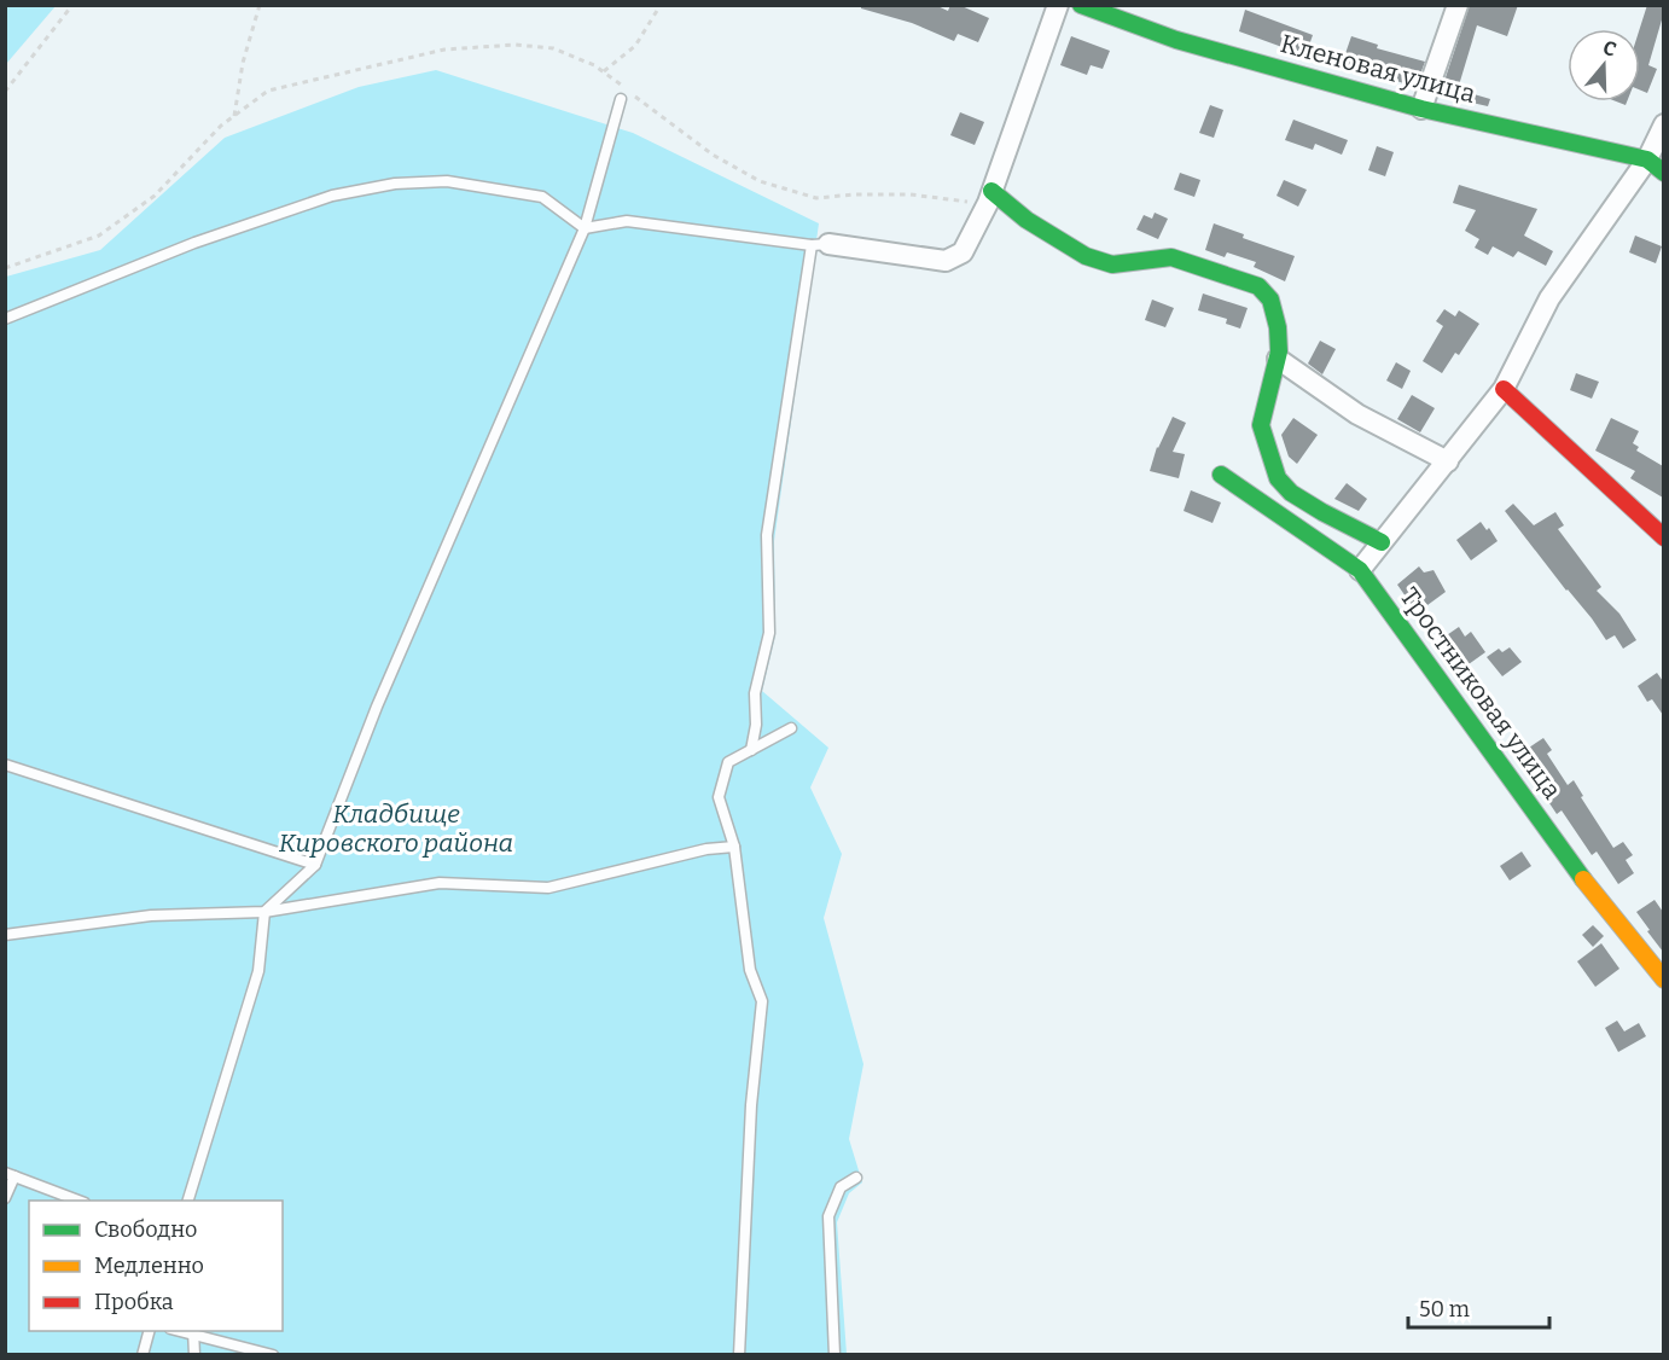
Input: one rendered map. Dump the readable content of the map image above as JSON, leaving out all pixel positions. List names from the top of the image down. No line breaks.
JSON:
{"streets":{"street":["Кленовая улица","Тростниковая улица"]},"parks":["Кладбище Кировского района"],"legend":["Свободно","Медленно","Пробка"],"scale_bar":"50 m","north":"top"}
